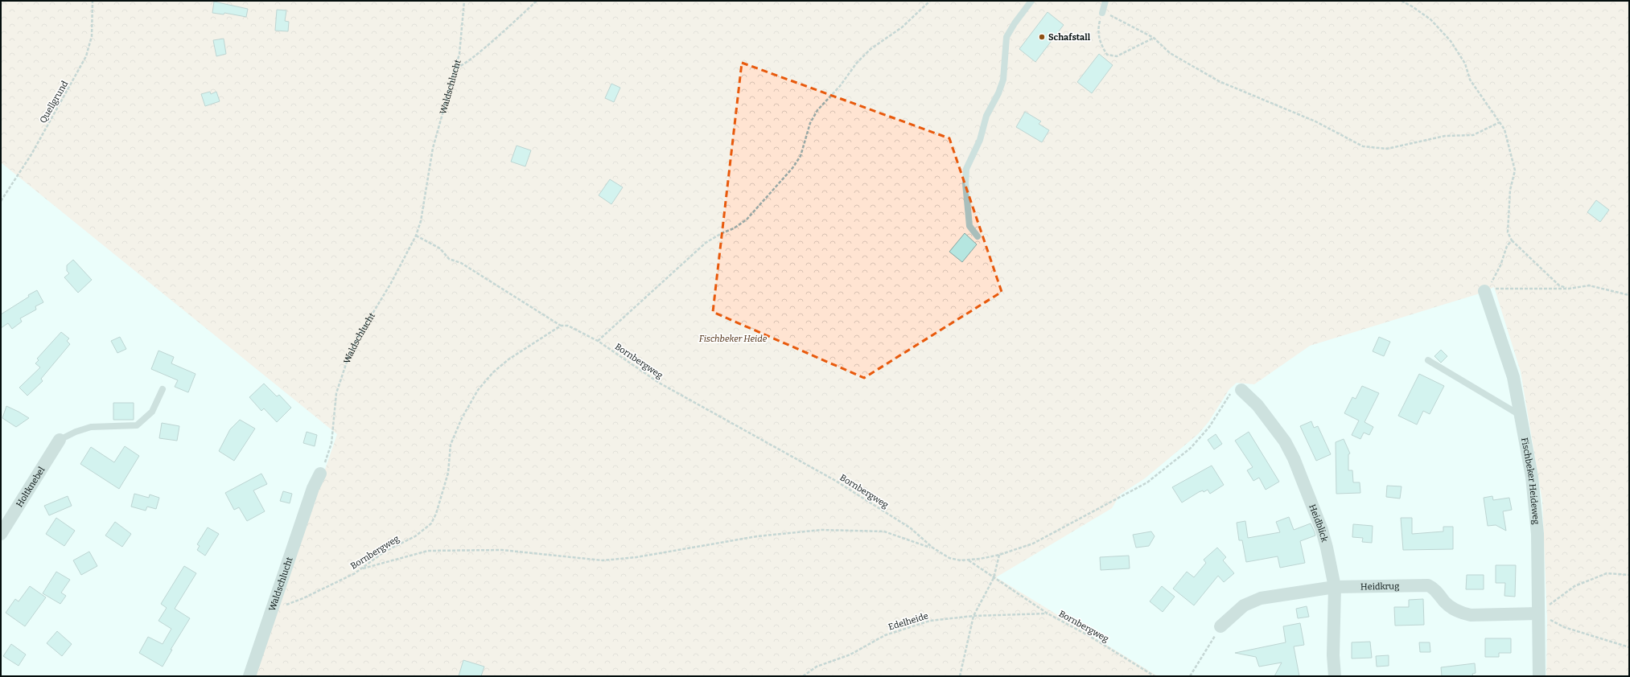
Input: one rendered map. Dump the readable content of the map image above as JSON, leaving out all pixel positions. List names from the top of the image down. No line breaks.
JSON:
{"streets":{"street":["Waldschlucht","Fischbeker Heideweg","Holtknebel","Heidblick","Heidkrug"],"path":["Quellgrund","Bornbergweg","Edelheide"]},"crossings":[["Waldschlucht","Bornbergweg"],["Bornbergweg","Edelheide"],["Fischbeker Heideweg","Heidkrug"],["Heidblick","Heidkrug"]],"parks":["Fischbeker Heide"],"places":["Schafstall"]}
